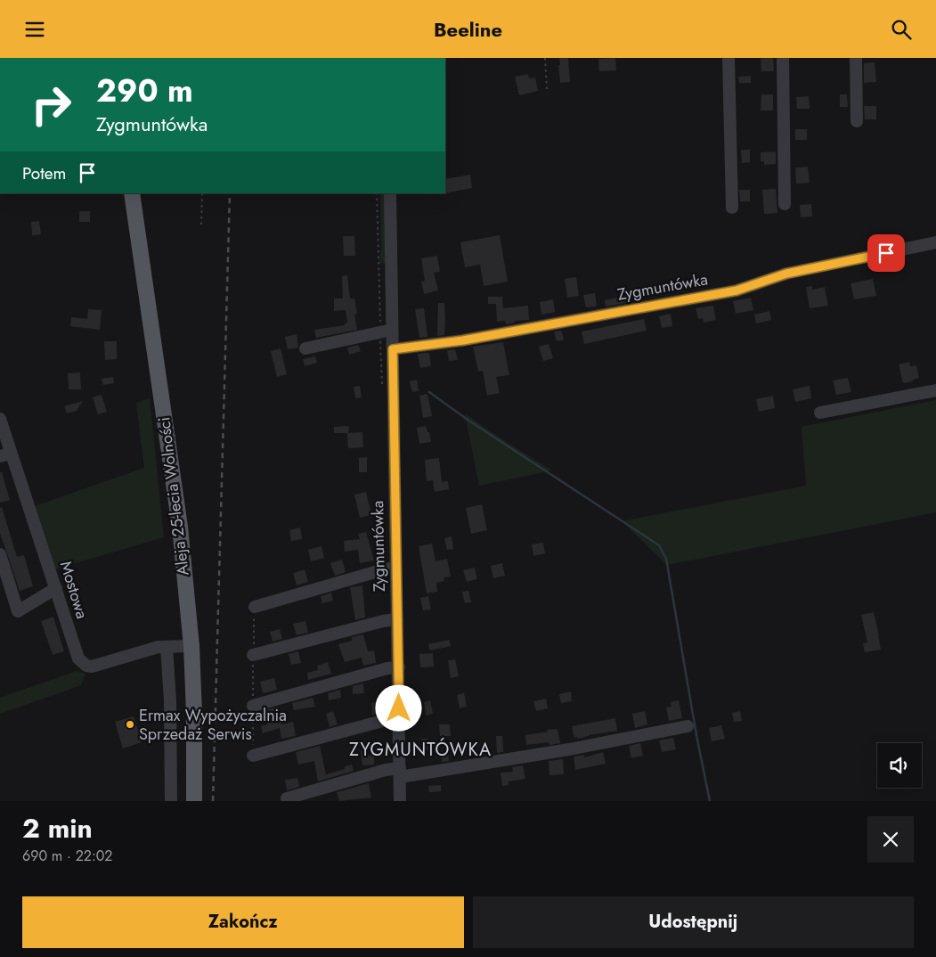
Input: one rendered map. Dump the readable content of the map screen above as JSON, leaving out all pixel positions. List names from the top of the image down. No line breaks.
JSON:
{"streets":{"main road":["Aleja 25-lecia Wolności"],"street":["Zygmuntówka","Mostowa"]},"crossings":[["Aleja 25-lecia Wolności","Mostowa"]],"districts":["ZYGMUNTÓWKA"],"places":["Ermax Wypożyczalnia Sprzedaż Serwis"],"page":{"header":"Beeline","turn":["290 m","Zygmuntówka"],"then":"Potem","heading":["2 min","690 m · 22:02"],"buttons":["Zakończ","Udostępnij"]}}
